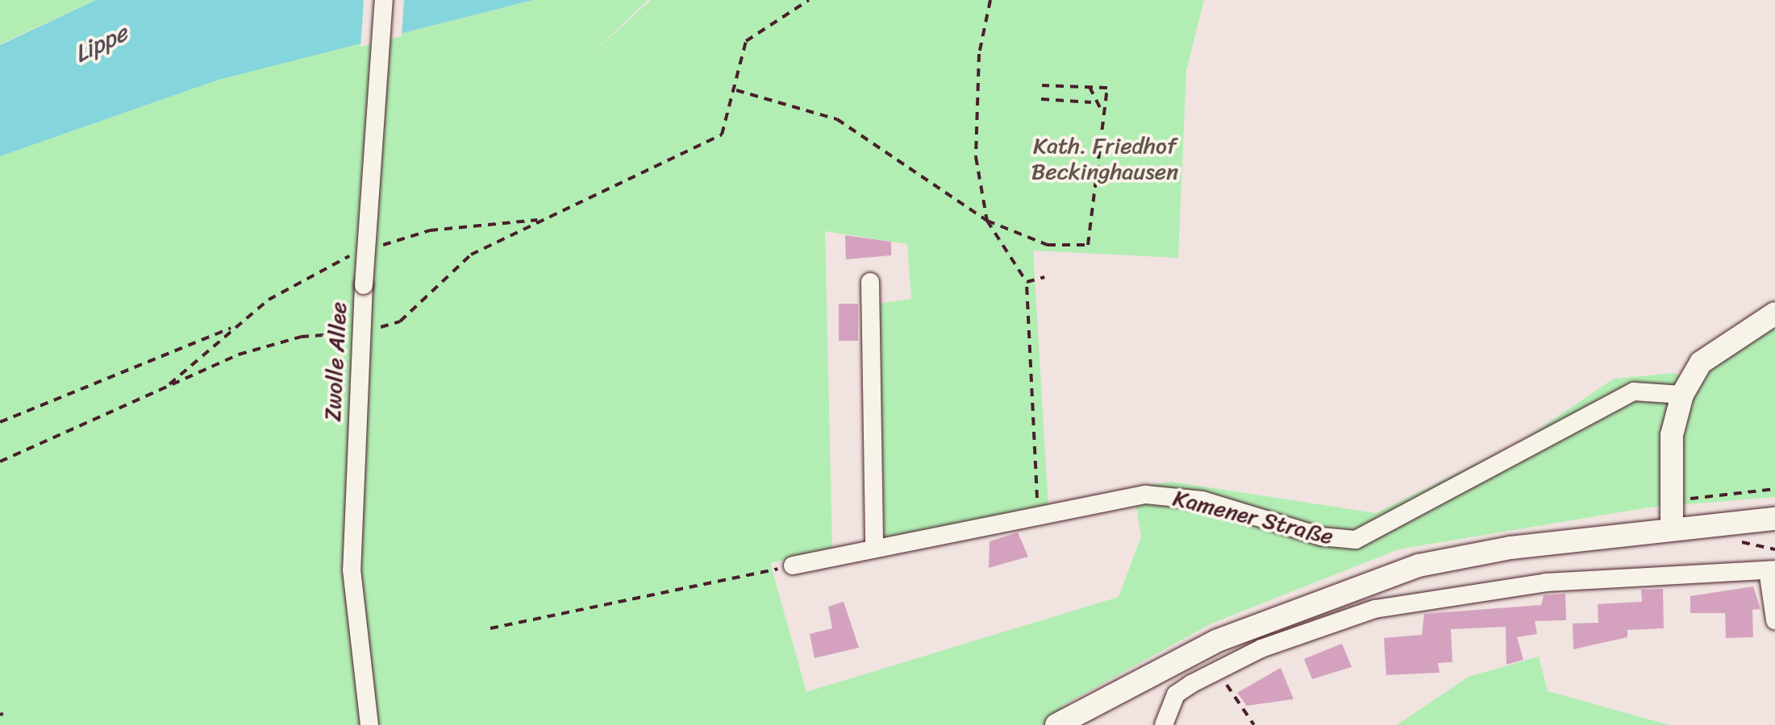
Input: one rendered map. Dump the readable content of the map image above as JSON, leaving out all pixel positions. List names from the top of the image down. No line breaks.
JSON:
{"streets":{"street":["Zwolle Allee","Kamener Straße"]},"water":["Lippe"],"parks":["Kath. Friedhof Beckinghausen"]}
